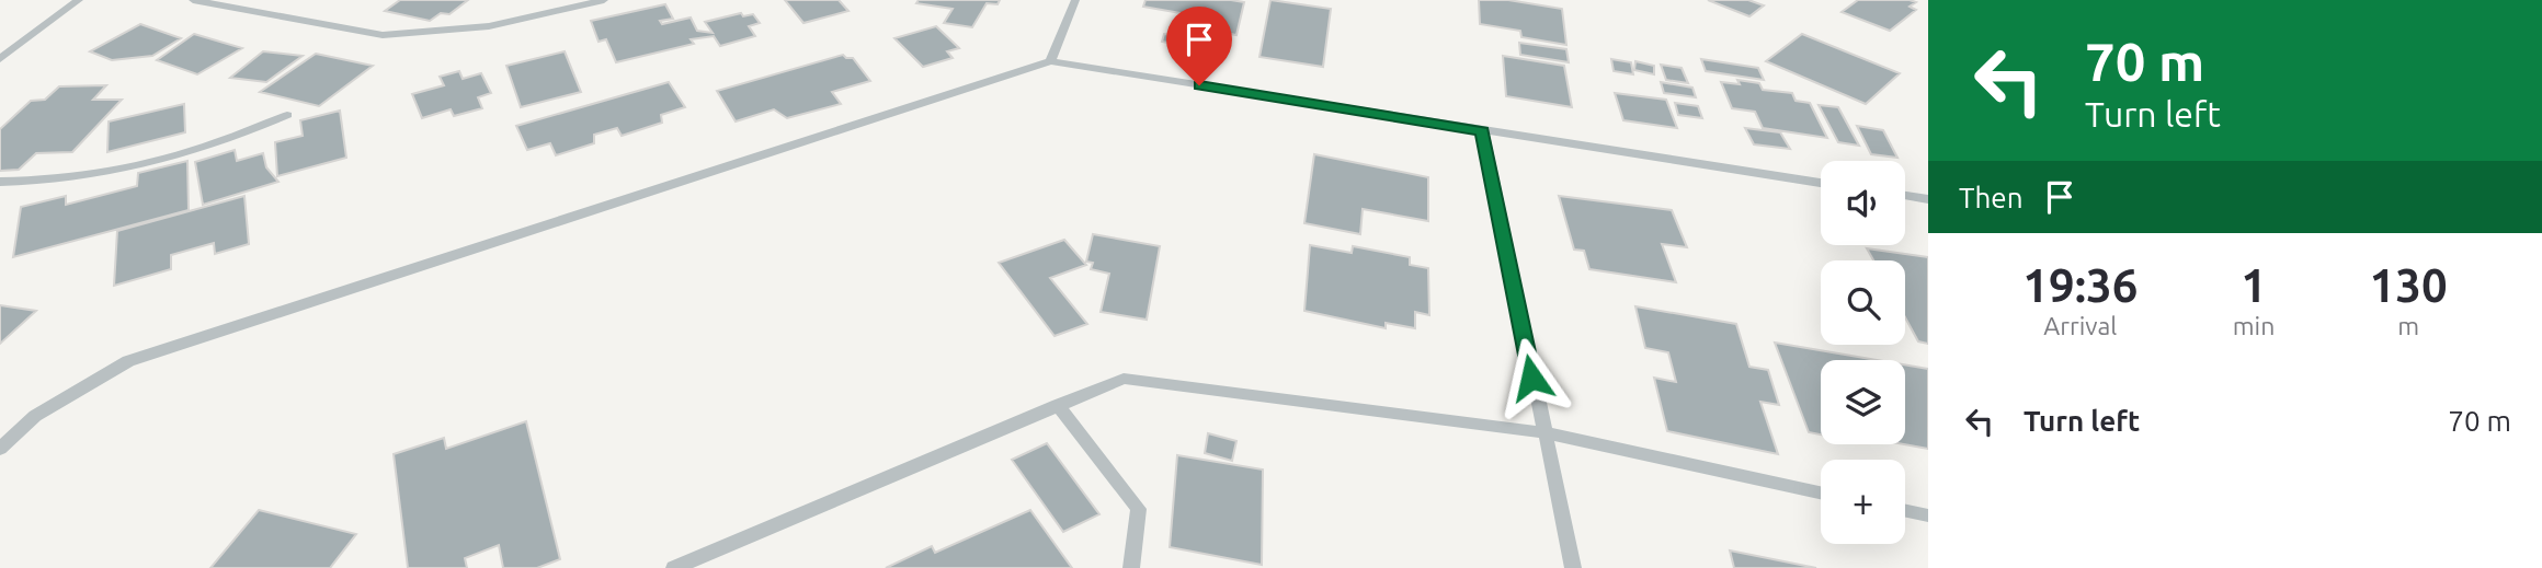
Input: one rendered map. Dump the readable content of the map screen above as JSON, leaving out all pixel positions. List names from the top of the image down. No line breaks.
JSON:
{"page":{"turn":["70 m","Turn left"],"map_buttons":"+","then":"Then","eta":["19:36","Arrival","1","min","130","m"],"list":[{"name":"Turn left","value":"70 m"}]}}
